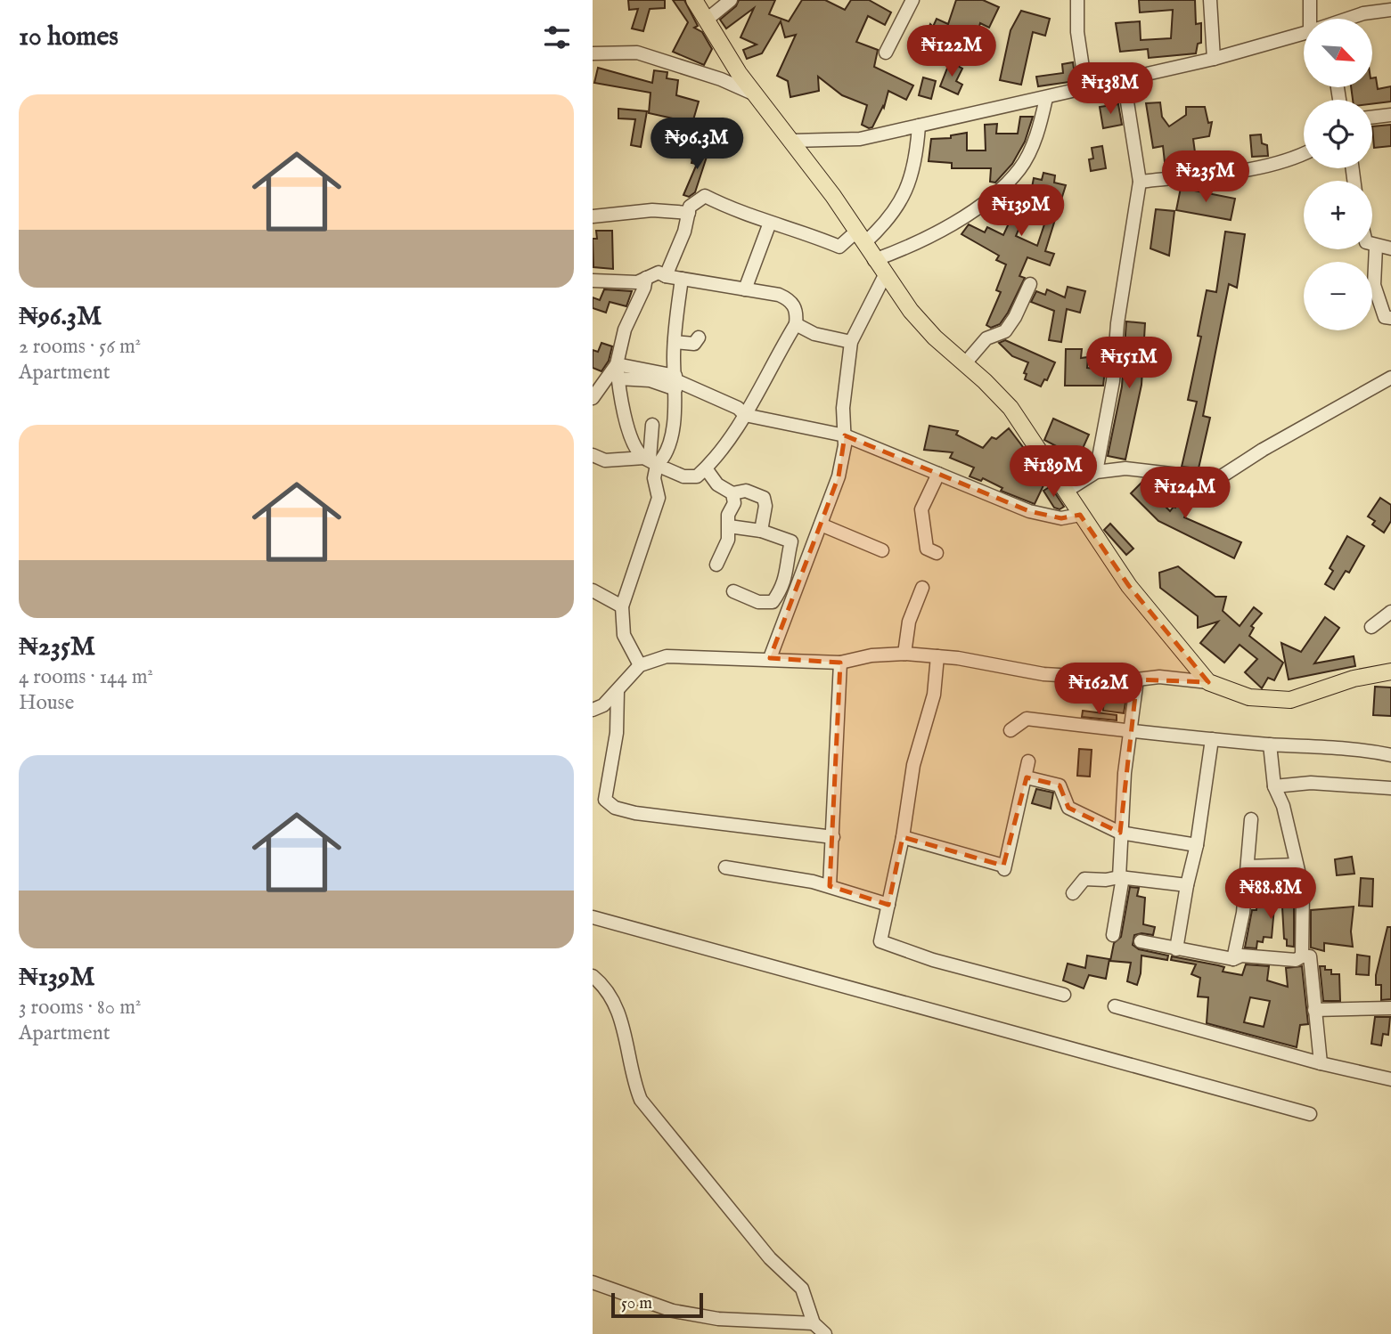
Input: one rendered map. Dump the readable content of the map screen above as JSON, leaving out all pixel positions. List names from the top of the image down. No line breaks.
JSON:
{"scale_bar":"50 m","north":"bottom right","page":{"heading":"10 homes","map_buttons":["+","−"],"price":["₦122M","₦138M","₦96.3M","₦235M","₦139M","₦151M","₦189M","₦124M","₦162M","₦88.8M"],"list":[{"name":"₦96.3M","note":"2 rooms · 56 m² · Apartment"},{"name":"₦235M","note":"4 rooms · 144 m² · House"},{"name":"₦139M","note":"3 rooms · 80 m² · Apartment"}],"scale":"50 m"}}
